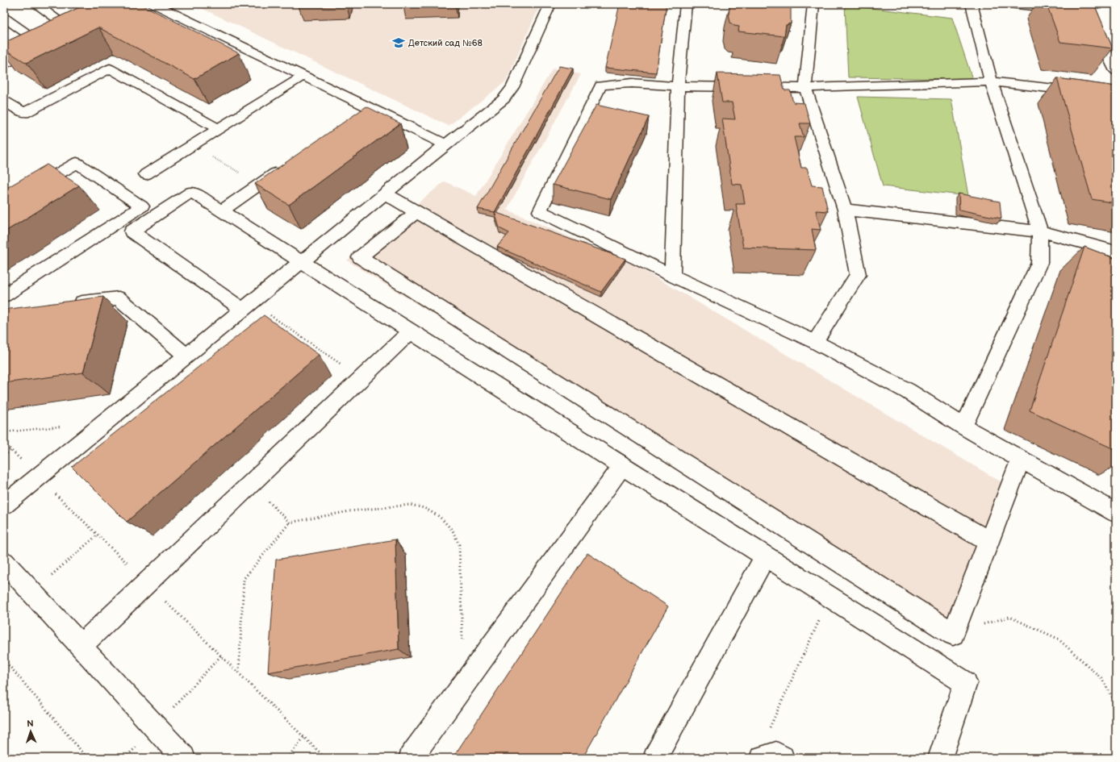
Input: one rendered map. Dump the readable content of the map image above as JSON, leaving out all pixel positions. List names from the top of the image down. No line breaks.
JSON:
{"places":{"school or university":["Детский сад №68"]},"north":"top"}
